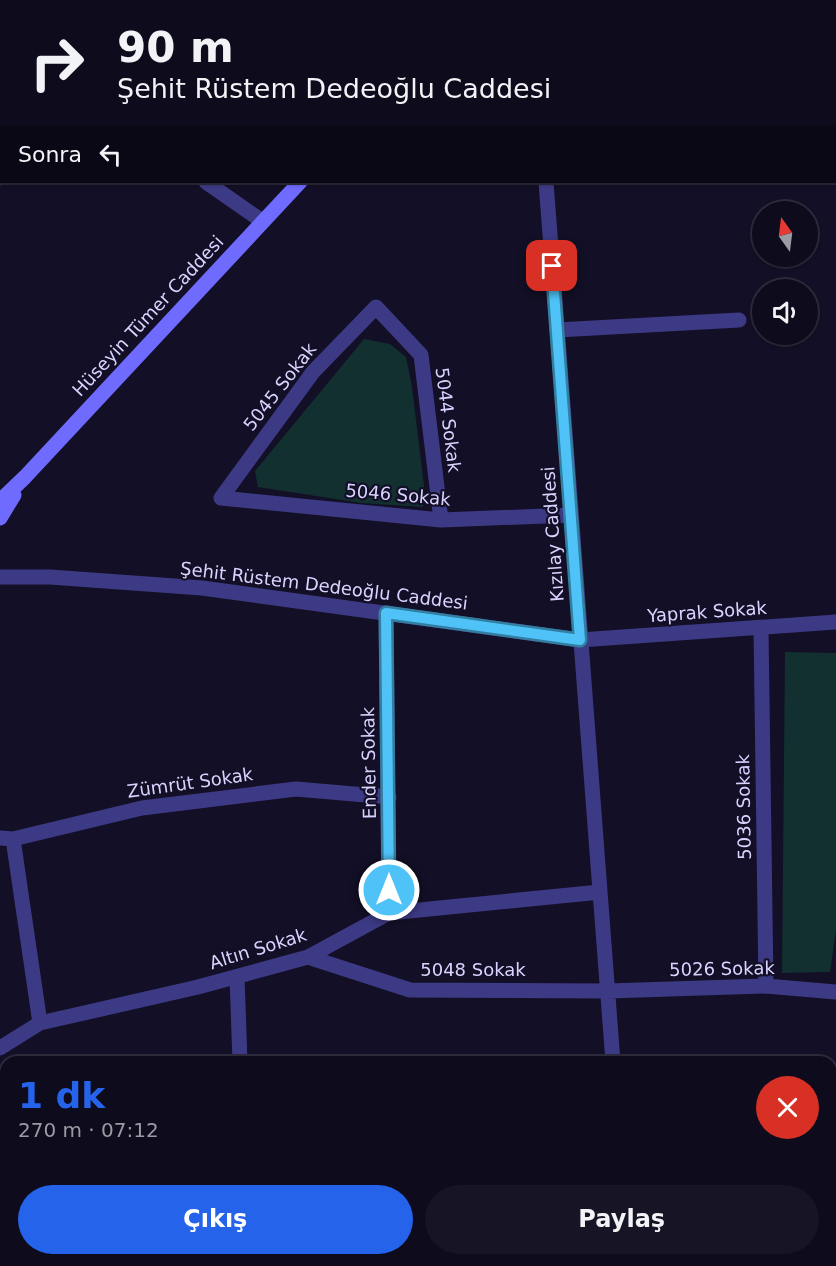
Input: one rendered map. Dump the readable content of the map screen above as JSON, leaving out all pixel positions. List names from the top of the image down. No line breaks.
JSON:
{"streets":{"main road":["Hüseyin Tümer Caddesi"],"street":["5045 Sokak","5044 Sokak","5046 Sokak","Kızılay Caddesi","Şehit Rüstem Dedeoğlu Caddesi","Yaprak Sokak","Ender Sokak","Zümrüt Sokak","5036 Sokak","Altın Sokak","5026 Sokak","5048 Sokak"]},"crossings":[["5045 Sokak","5044 Sokak"],["5045 Sokak","5046 Sokak"],["5044 Sokak","5046 Sokak"],["5046 Sokak","Kızılay Caddesi"],["Kızılay Caddesi","Şehit Rüstem Dedeoğlu Caddesi"],["Kızılay Caddesi","Yaprak Sokak"],["Kızılay Caddesi","Altın Sokak"],["Kızılay Caddesi","5026 Sokak"],["Kızılay Caddesi","5048 Sokak"],["Şehit Rüstem Dedeoğlu Caddesi","Yaprak Sokak"],["Şehit Rüstem Dedeoğlu Caddesi","Ender Sokak"],["Yaprak Sokak","5036 Sokak"],["Ender Sokak","Zümrüt Sokak"],["Ender Sokak","Altın Sokak"],["5036 Sokak","5026 Sokak"],["Altın Sokak","5048 Sokak"],["5026 Sokak","5048 Sokak"]],"north":"top","page":{"turn":["90 m","Şehit Rüstem Dedeoğlu Caddesi"],"then":"Sonra","heading":["1 dk","270 m · 07:12"],"buttons":["Çıkış","Paylaş"]}}
